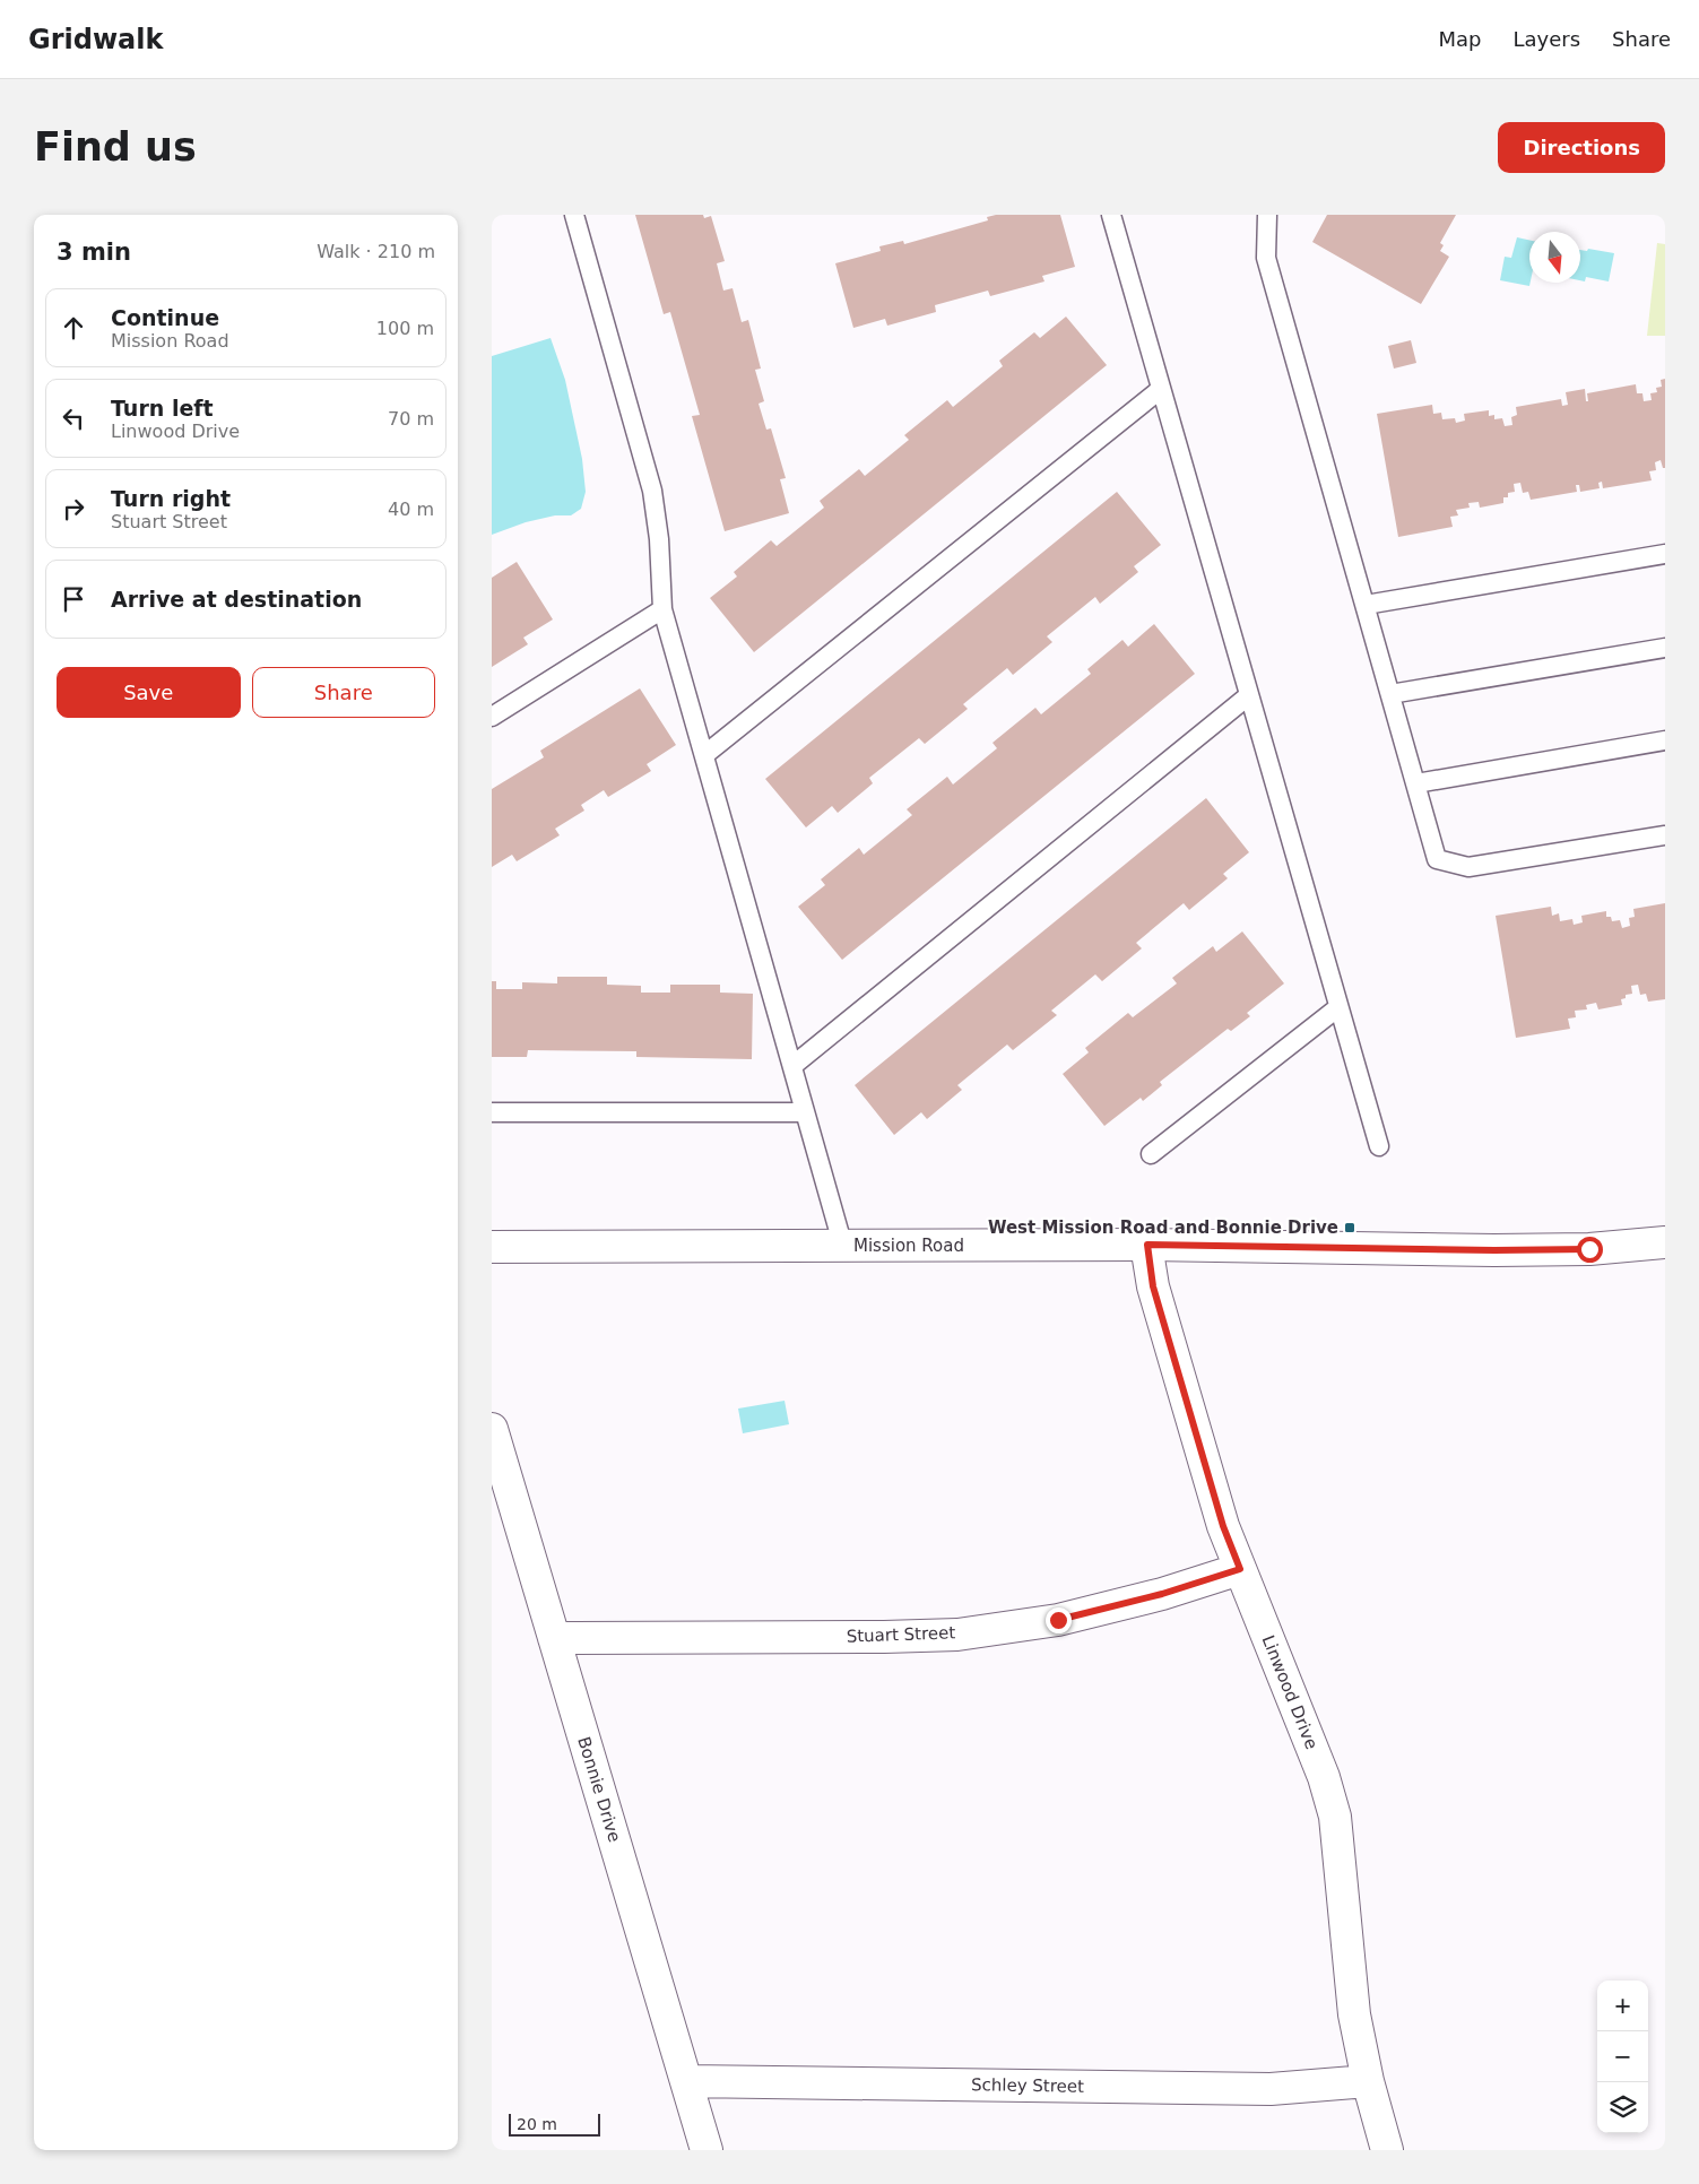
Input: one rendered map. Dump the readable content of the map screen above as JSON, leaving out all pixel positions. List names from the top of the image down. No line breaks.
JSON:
{"streets":{"street":["Mission Road","Stuart Street","Linwood Drive","Bonnie Drive","Schley Street"]},"crossings":[["Mission Road","Linwood Drive"],["Stuart Street","Linwood Drive"],["Stuart Street","Bonnie Drive"],["Linwood Drive","Schley Street"],["Bonnie Drive","Schley Street"]],"places":{"transit":["West Mission Road and Bonnie Drive"]},"scale_bar":"20 m","north":"bottom","page":{"header":"Gridwalk","nav":["Map","Layers","Share"],"buttons":["Directions",["Save","Share"]],"title":"Find us","heading":["3 min","Walk · 210 m"],"list":[["Continue","Mission Road","100 m"],["Turn left","Linwood Drive","70 m"],["Turn right","Stuart Street","40 m"],"Arrive at destination"],"map_buttons":["+","−"],"scale":"20 m"}}
